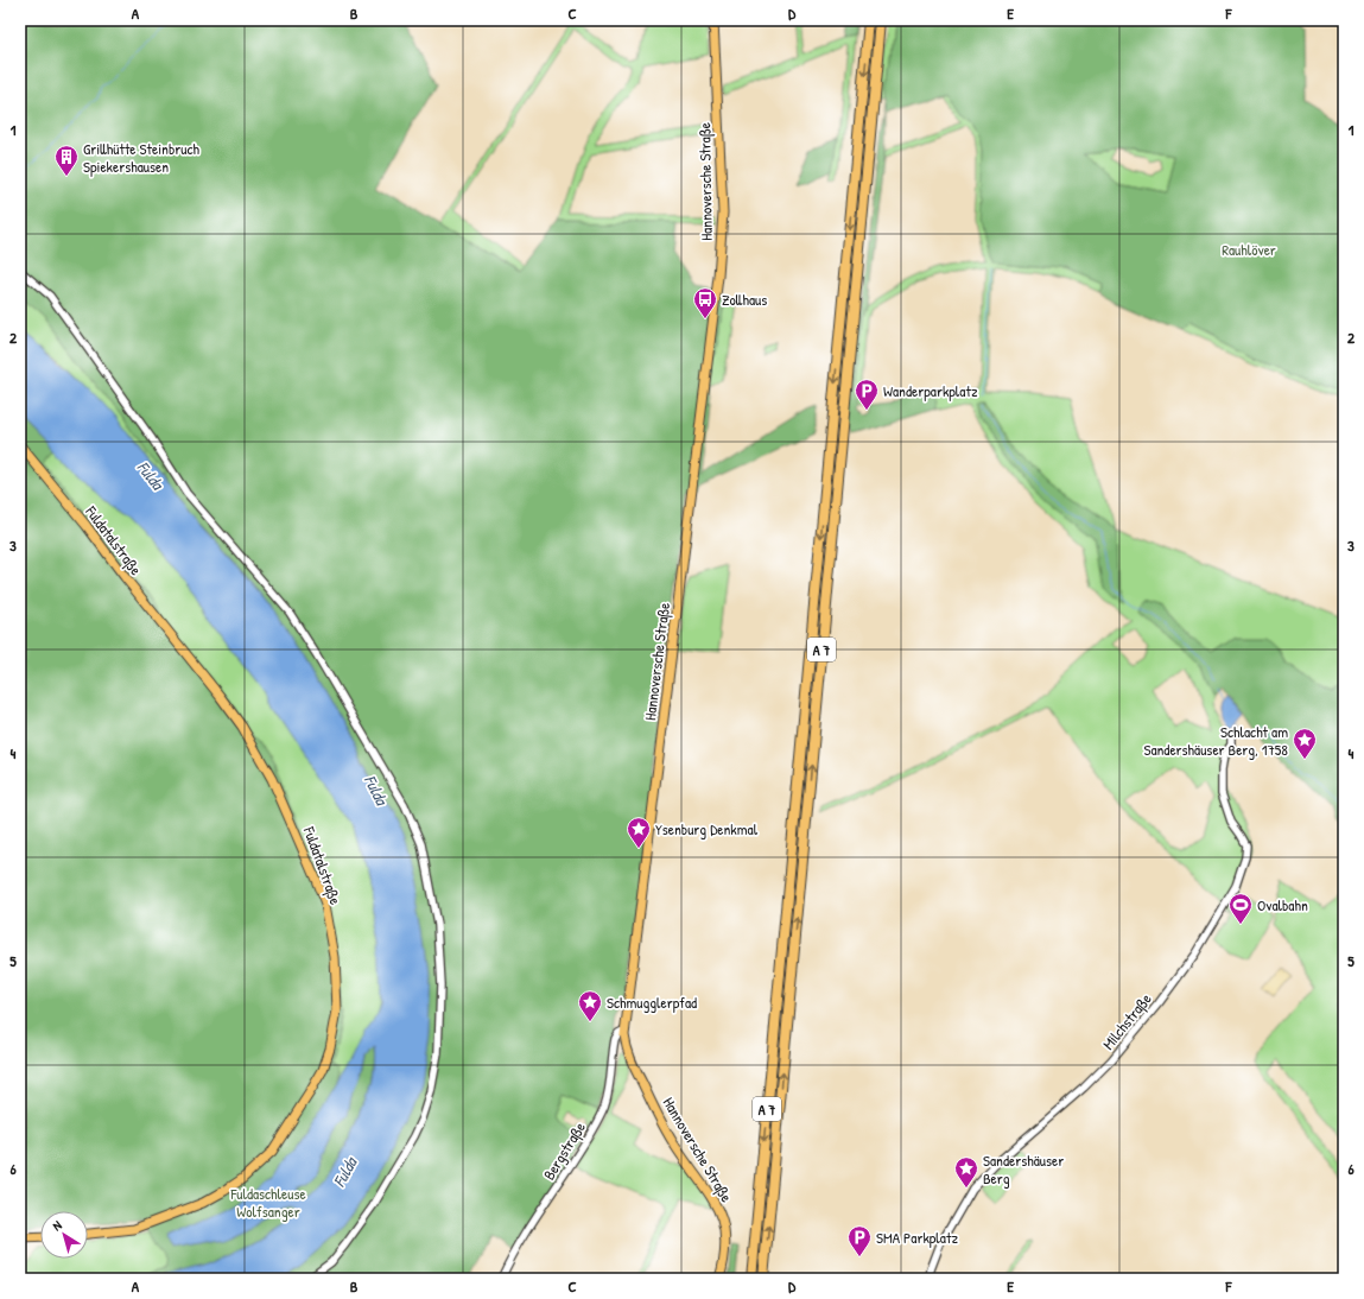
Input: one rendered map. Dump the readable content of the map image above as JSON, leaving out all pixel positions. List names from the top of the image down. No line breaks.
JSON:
{"streets":{"highway":["A 7"],"main road":["Hannoversche Straße","Fuldatalstraße"],"street":["Milchstraße","Bergstraße"]},"crossings":[["Hannoversche Straße","Bergstraße"]],"water":["Fulda"],"parks":["Rauhlöver","Fuldaschleuse Wolfsanger"],"places":{"building":["Grillhütte Steinbruch Spiekershausen"],"bus stop":["Zollhaus"],"parking":["Wanderparkplatz","SMA Parkplatz"],"place":["Schlacht am Sandershäuser Berg, 1758","Ysenburg Denkmal","Schmugglerpfad","Sandershäuser Berg"],"sports":["Ovalbahn"]},"north":"top left","grid":{"columns":["A","B","C","D","E","F"],"rows":["1","2","3","4","5","6"]}}
